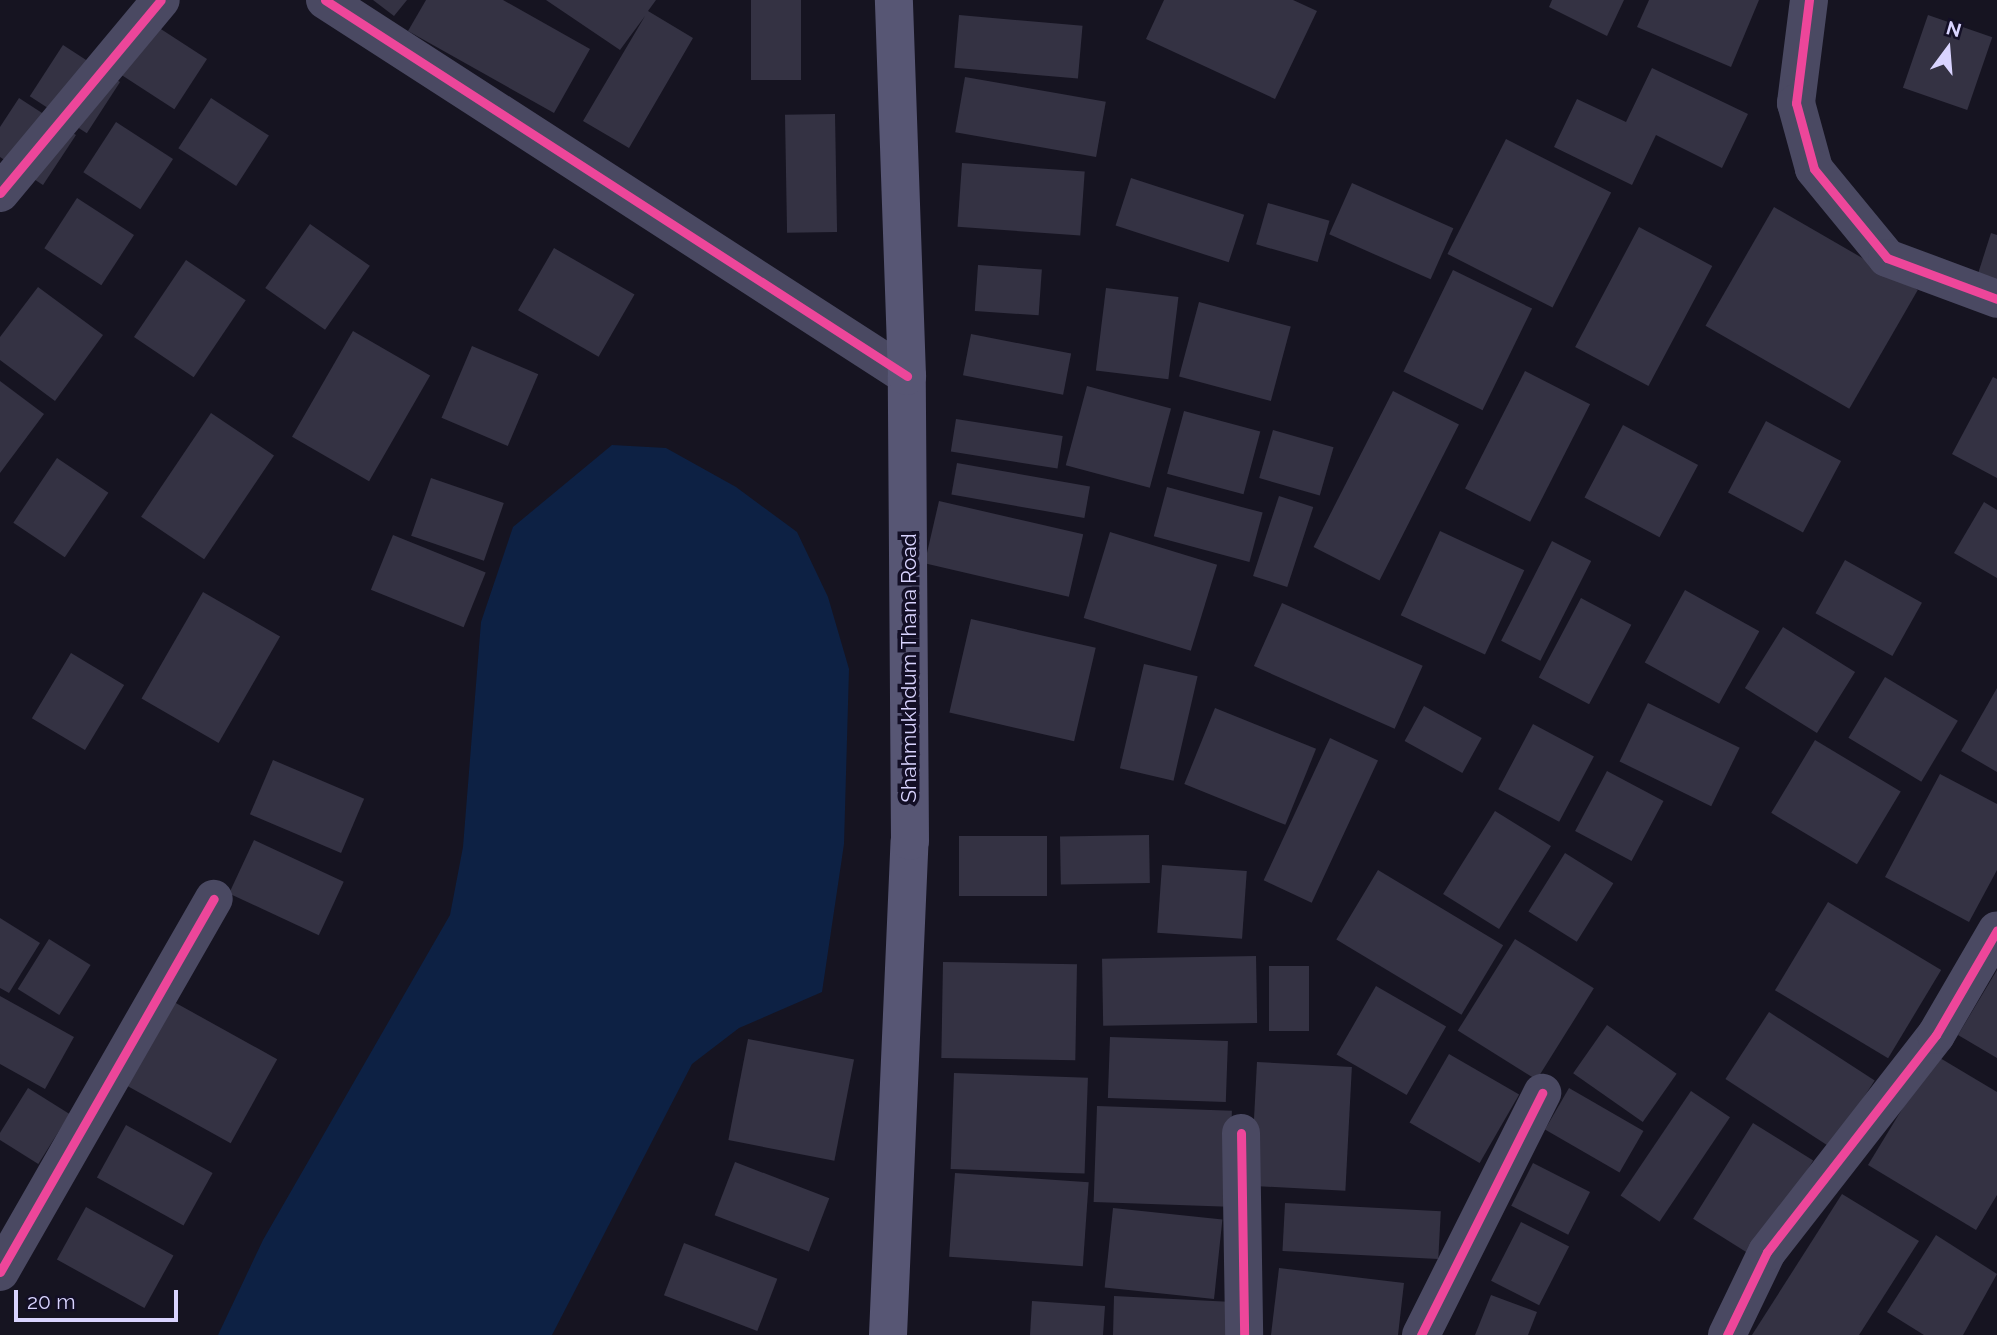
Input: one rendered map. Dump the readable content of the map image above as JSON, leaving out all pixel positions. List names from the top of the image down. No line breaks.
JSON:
{"streets":{"main road":["Shahmukhdum Thana Road"]},"scale_bar":"20 m","north":"top"}
